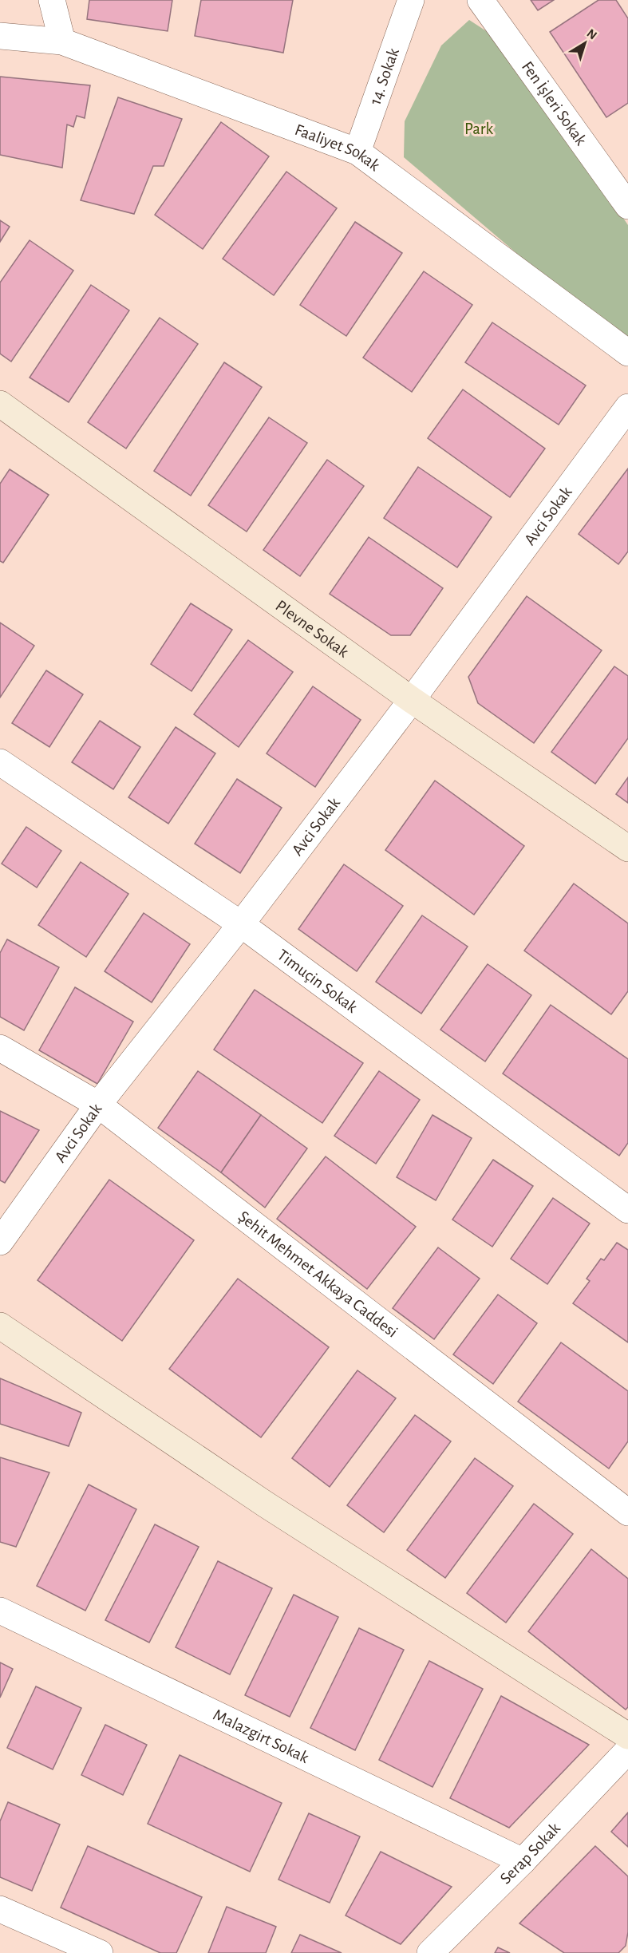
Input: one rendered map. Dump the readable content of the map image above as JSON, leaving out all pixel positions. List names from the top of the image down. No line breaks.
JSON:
{"streets":{"street":["14. Sokak","Fen İşleri Sokak","Faaliyet Sokak","Avci Sokak","Plevne Sokak","Timuçin Sokak","Şehit Mehmet Akkaya Caddesi","Malazgirt Sokak","Serap Sokak"]},"crossings":[["14. Sokak","Faaliyet Sokak"],["Avci Sokak","Plevne Sokak"],["Avci Sokak","Timuçin Sokak"],["Avci Sokak","Şehit Mehmet Akkaya Caddesi"],["Malazgirt Sokak","Serap Sokak"]],"parks":["Park"],"north":"top right"}
